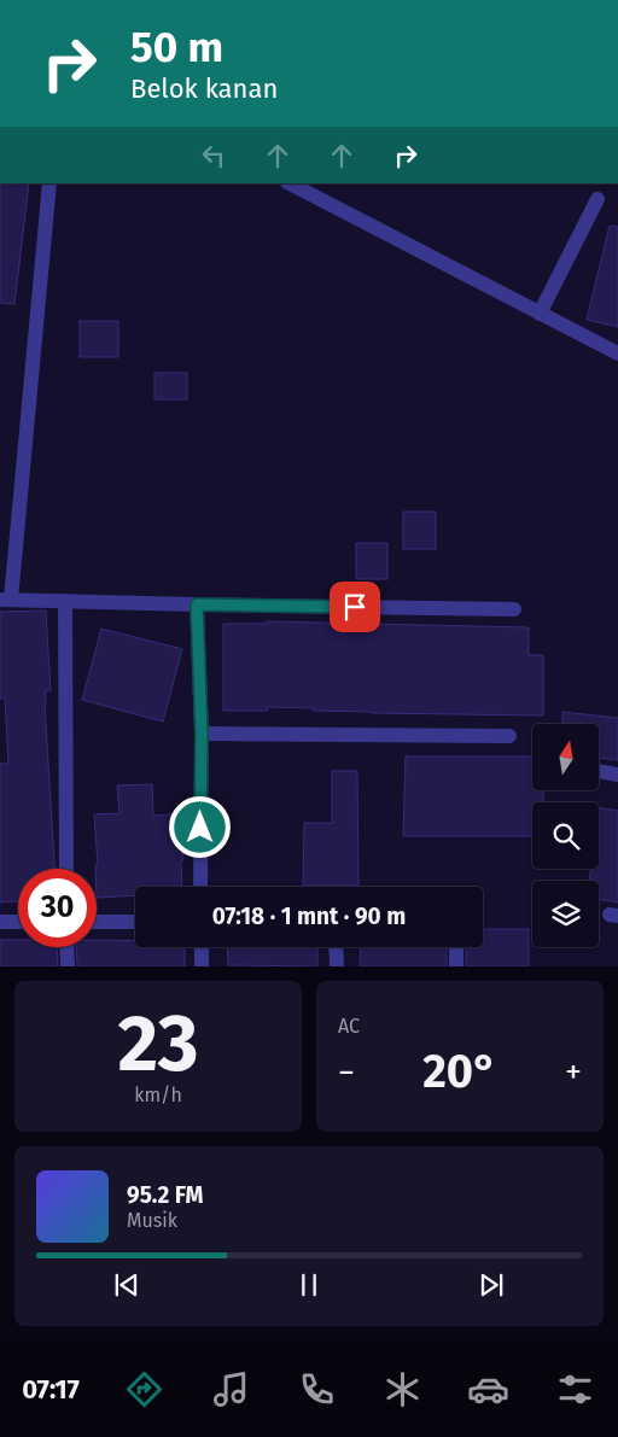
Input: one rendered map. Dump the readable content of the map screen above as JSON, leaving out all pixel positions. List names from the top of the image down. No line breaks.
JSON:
{"north":"top","page":{"turn":["50 m","Belok kanan"],"limit":"30","trip":"07:18 · 1 mnt · 90 m","tile":[["23","km/h"],"AC"],"heat":["−","20°","+"],"song":["95.2 FM","Musik"],"tabs":"07:17"}}
